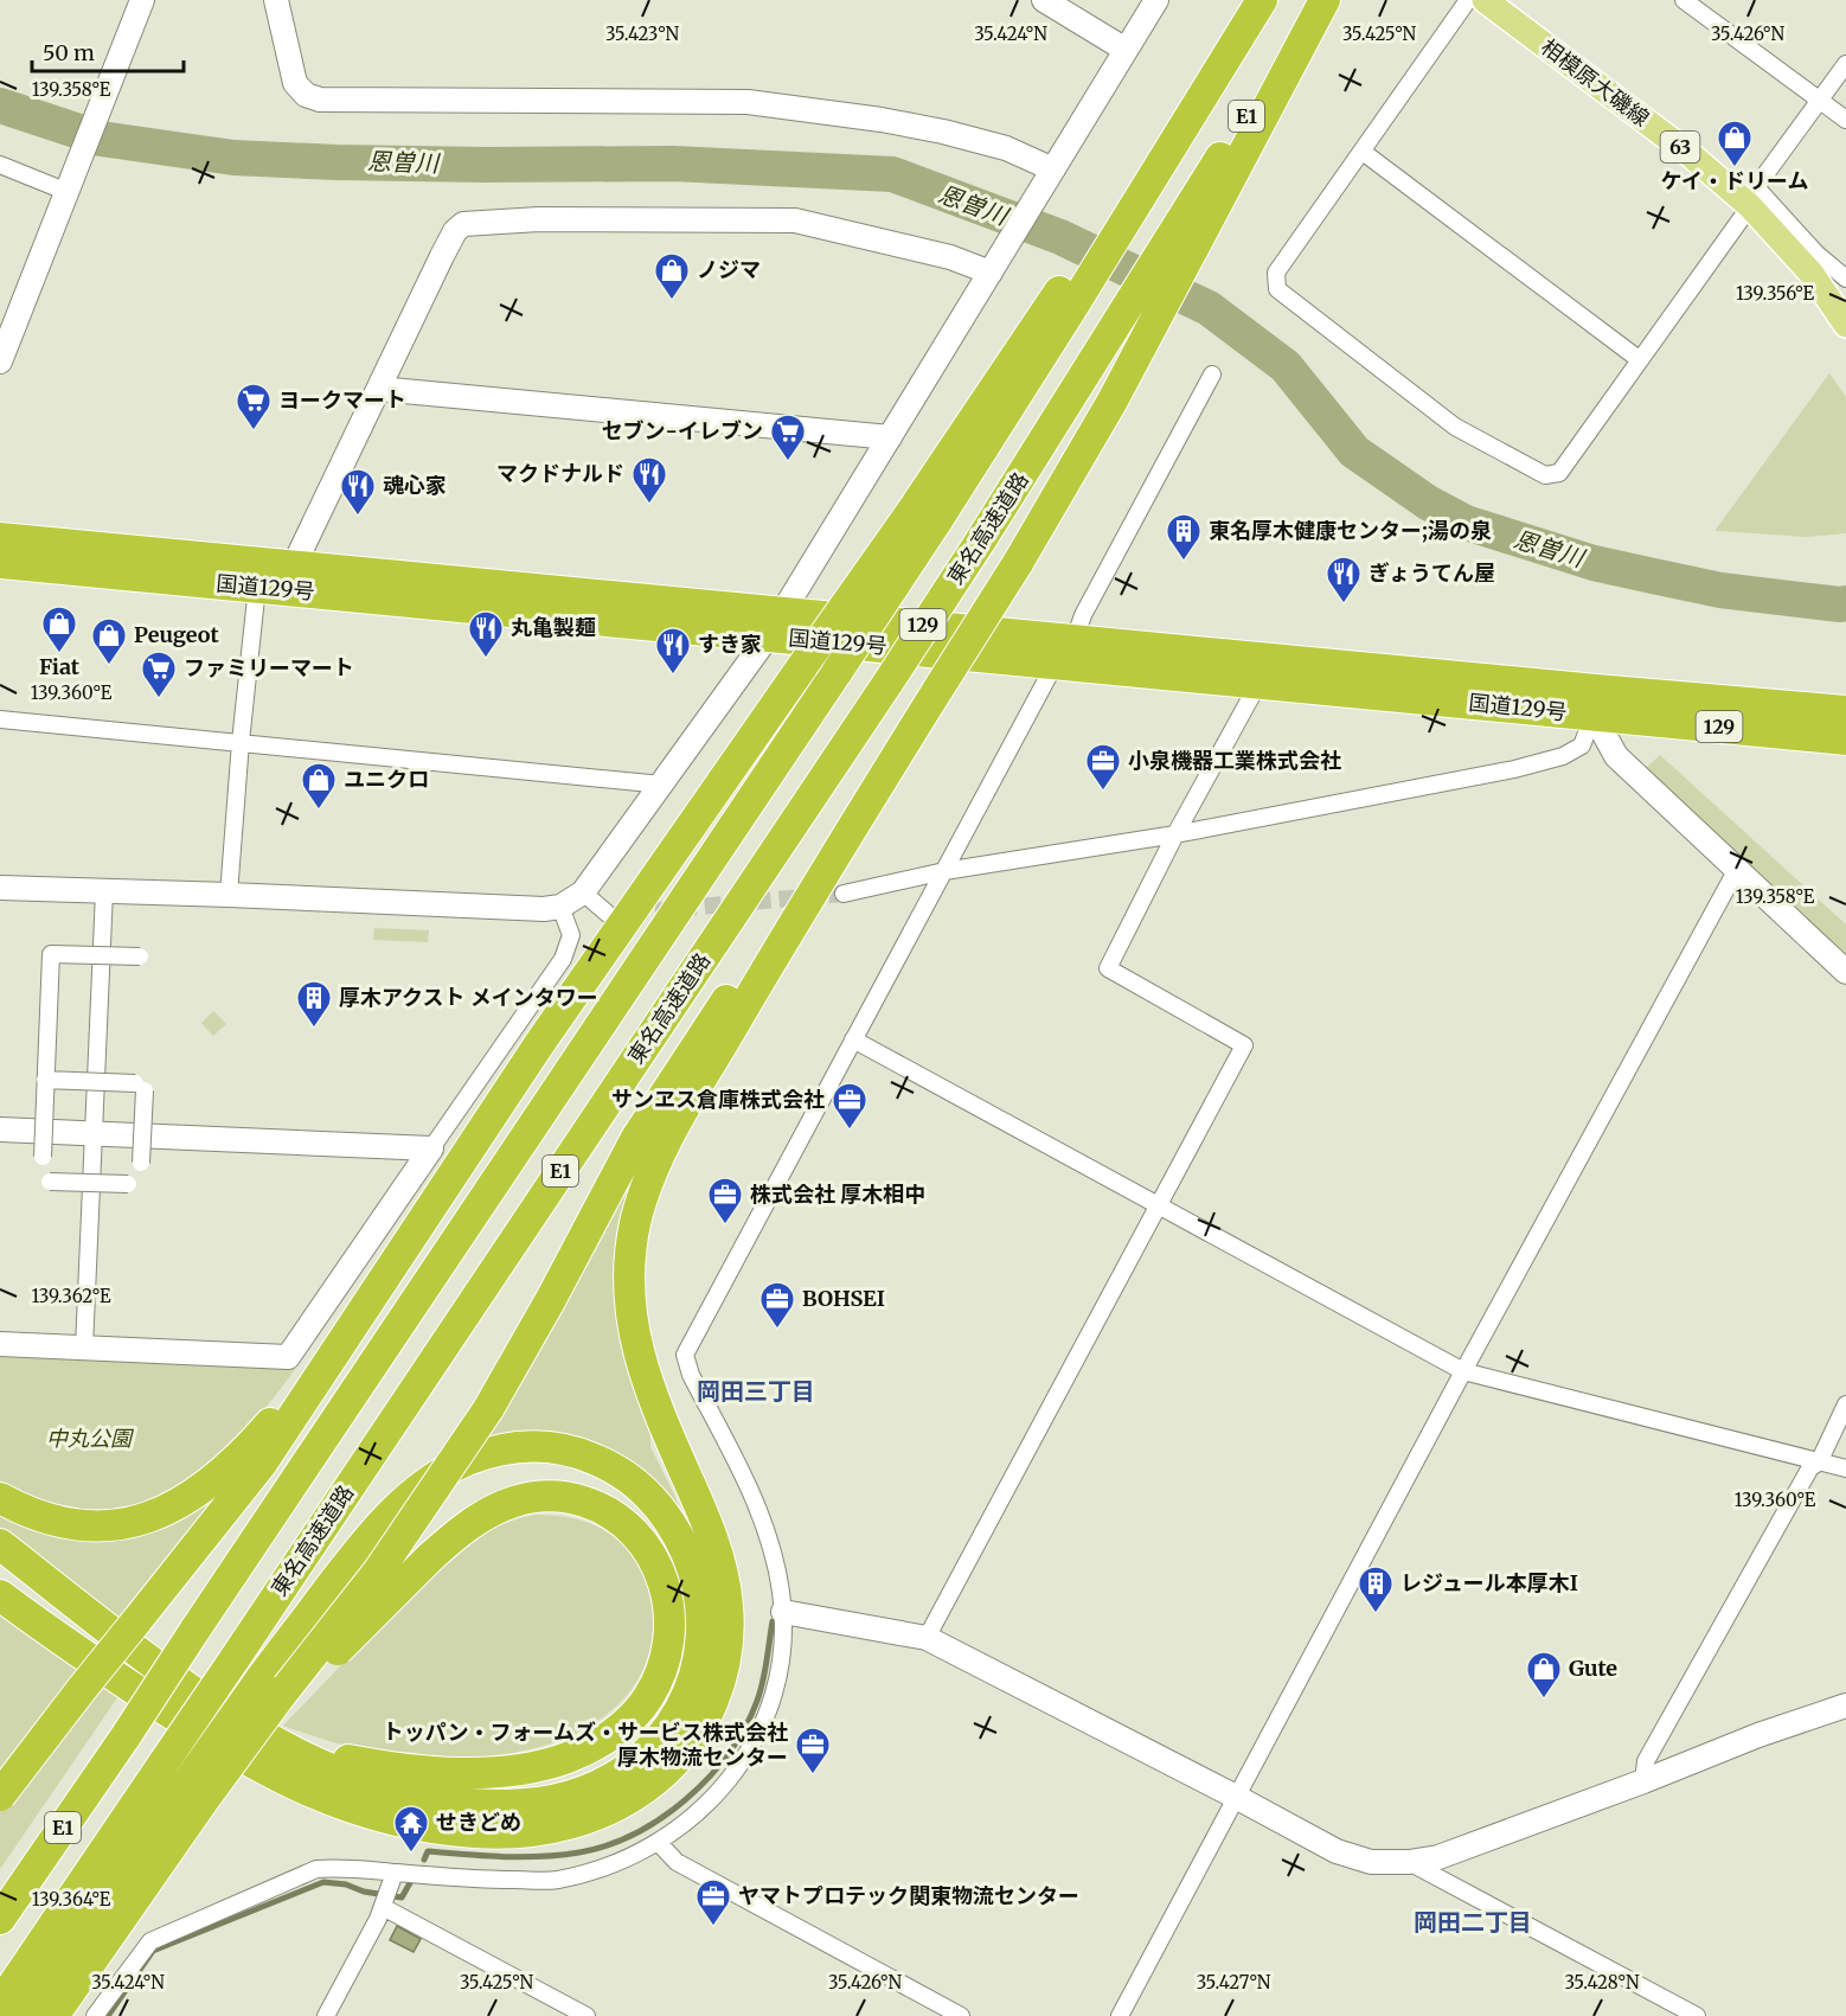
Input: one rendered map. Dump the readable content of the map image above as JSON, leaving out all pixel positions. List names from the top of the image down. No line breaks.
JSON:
{"streets":{"highway":["E1","東名高速道路","国道129号","129"],"main road":["相模原大磯線","63"]},"districts":["岡田三丁目","岡田二丁目"],"water":["恩曽川"],"parks":["中丸公園"],"places":{"shop":["ケイ・ドリーム","ノジマ","Fiat","Peugeot","ユニクロ","Gute"],"supermarket":["ヨークマート","セブン-イレブン","ファミリーマート"],"restaurant":["マクドナルド","魂心家","ぎょうてん屋","丸亀製麺","すき家"],"building":["東名厚木健康センター;湯の泉","厚木アクスト メインタワー","レジュール本厚木I"],"office":["小泉機器工業株式会社","サンヱス倉庫株式会社","株式会社 厚木相中","BOHSEI","トッパン・フォームズ・サービス株式会社 厚木物流センター","ヤマトプロテック関東物流センター"],"temple":["せきどめ"]},"scale_bar":"50 m","coordinates":["35.423°N","35.424°N","35.425°N","35.426°N","139.358°E","139.356°E","139.360°E","139.362°E","139.364°E","35.427°N","35.428°N"]}
